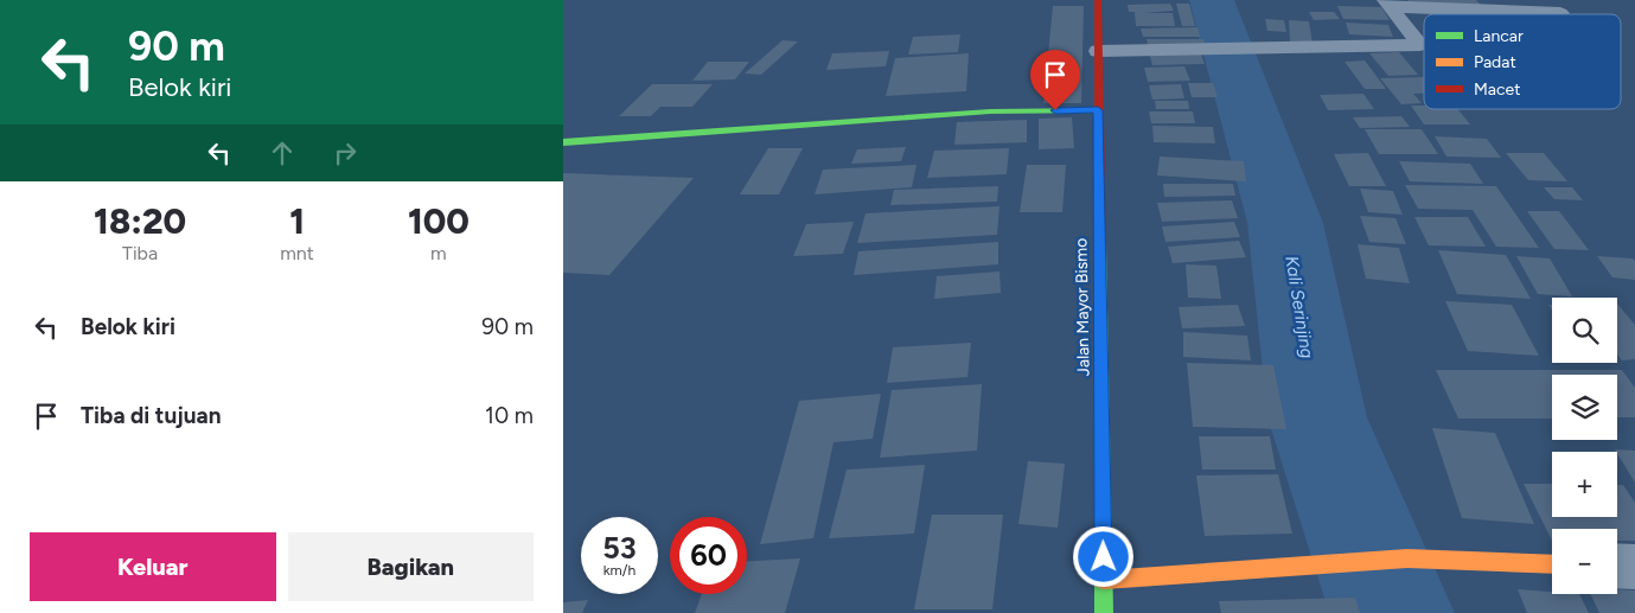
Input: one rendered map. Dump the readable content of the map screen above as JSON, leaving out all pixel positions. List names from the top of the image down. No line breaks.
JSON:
{"streets":{"main road":["Jalan Mayor Bismo"]},"water":["Kali Serinjing"],"legend":["Lancar","Padat","Macet"],"page":{"turn":["90 m","Belok kiri"],"eta":["18:20","Tiba","1","mnt","100","m"],"list":[{"name":"Belok kiri","value":"90 m"},{"name":"Tiba di tujuan","value":"10 m"}],"map_buttons":["+","−"],"speed":"53 km/h","limit":"60","buttons":["Keluar","Bagikan"]}}
